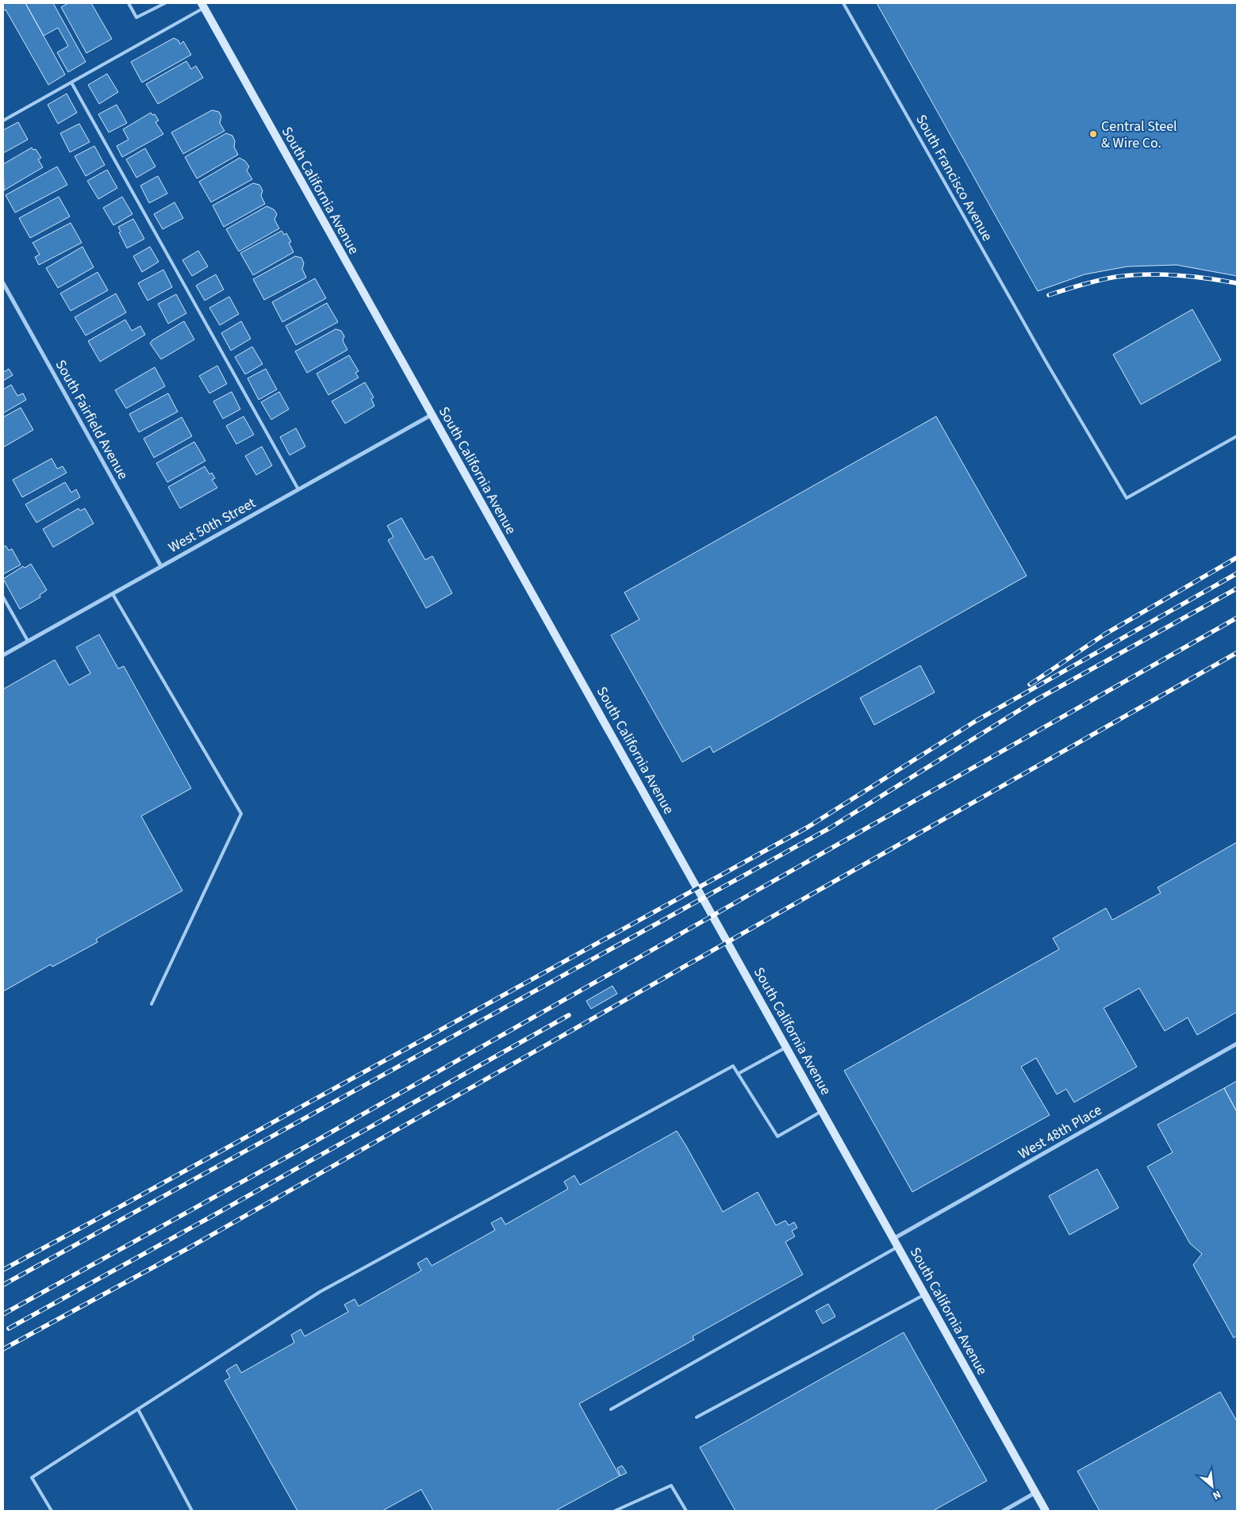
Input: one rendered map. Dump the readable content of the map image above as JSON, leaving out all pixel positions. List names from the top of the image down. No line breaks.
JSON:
{"streets":{"street":["South California Avenue","South Fairfield Avenue","West 50th Street","West 48th Place"],"lane":["South Francisco Avenue"]},"crossings":[["South California Avenue","West 50th Street"],["South California Avenue","West 48th Place"],["South Fairfield Avenue","West 50th Street"]],"places":["Central Steel & Wire Co."],"north":"bottom right"}
